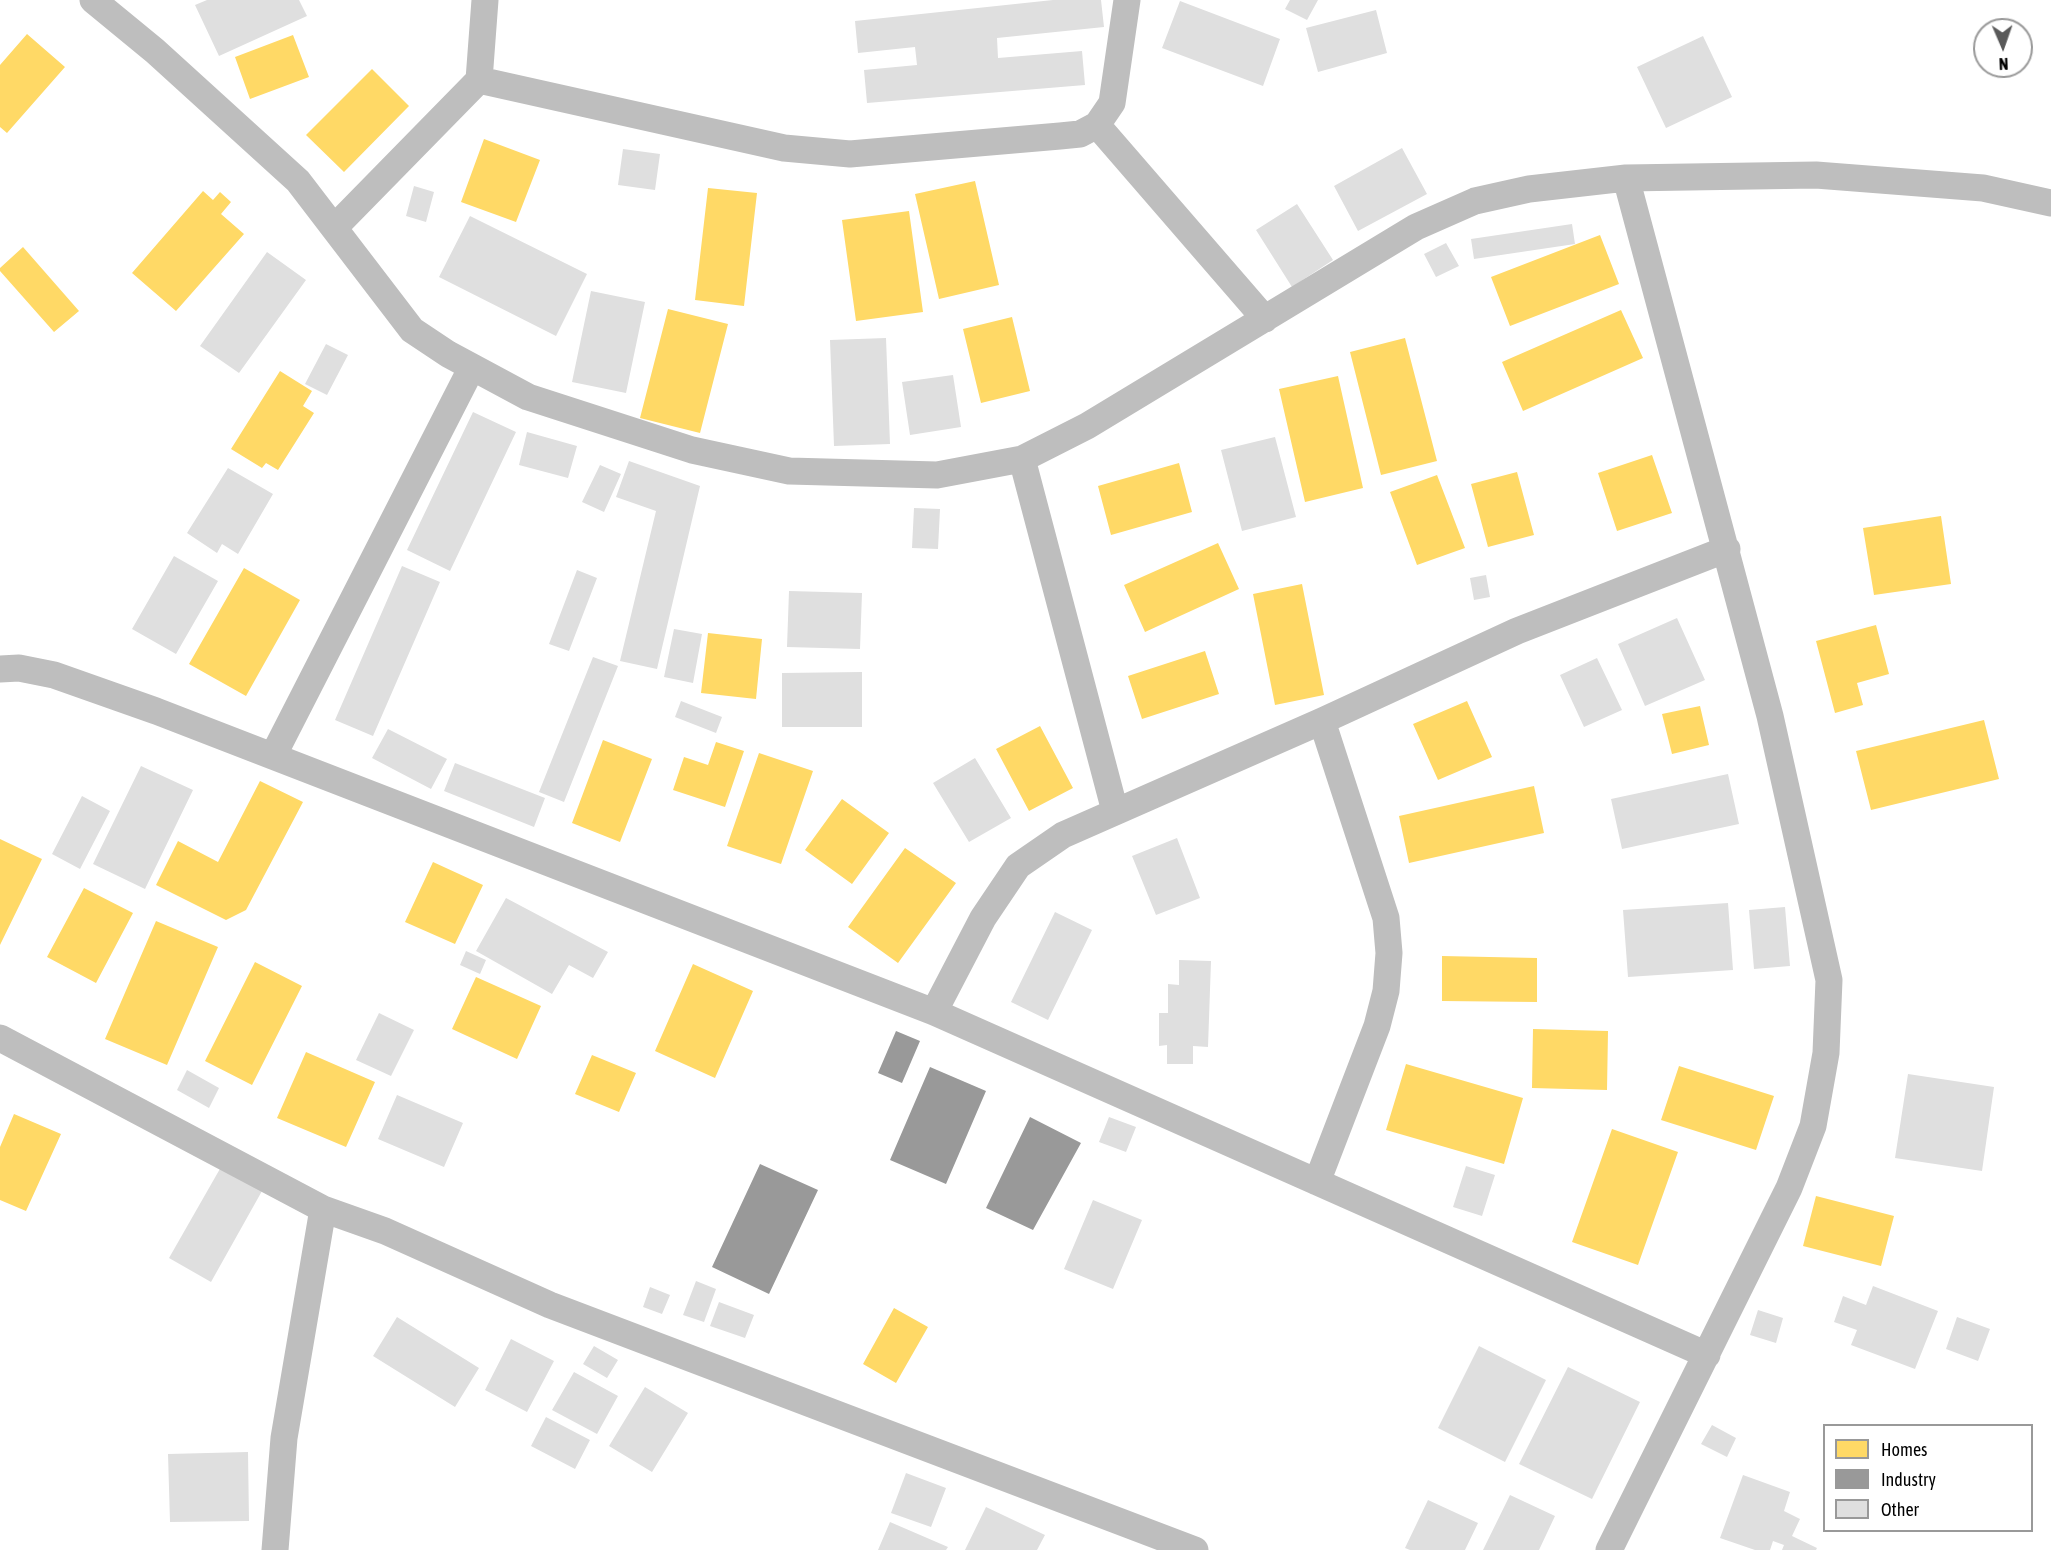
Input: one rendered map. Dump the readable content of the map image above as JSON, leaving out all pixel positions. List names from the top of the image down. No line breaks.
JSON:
{"legend":["Homes","Industry","Other"],"north":"bottom"}
